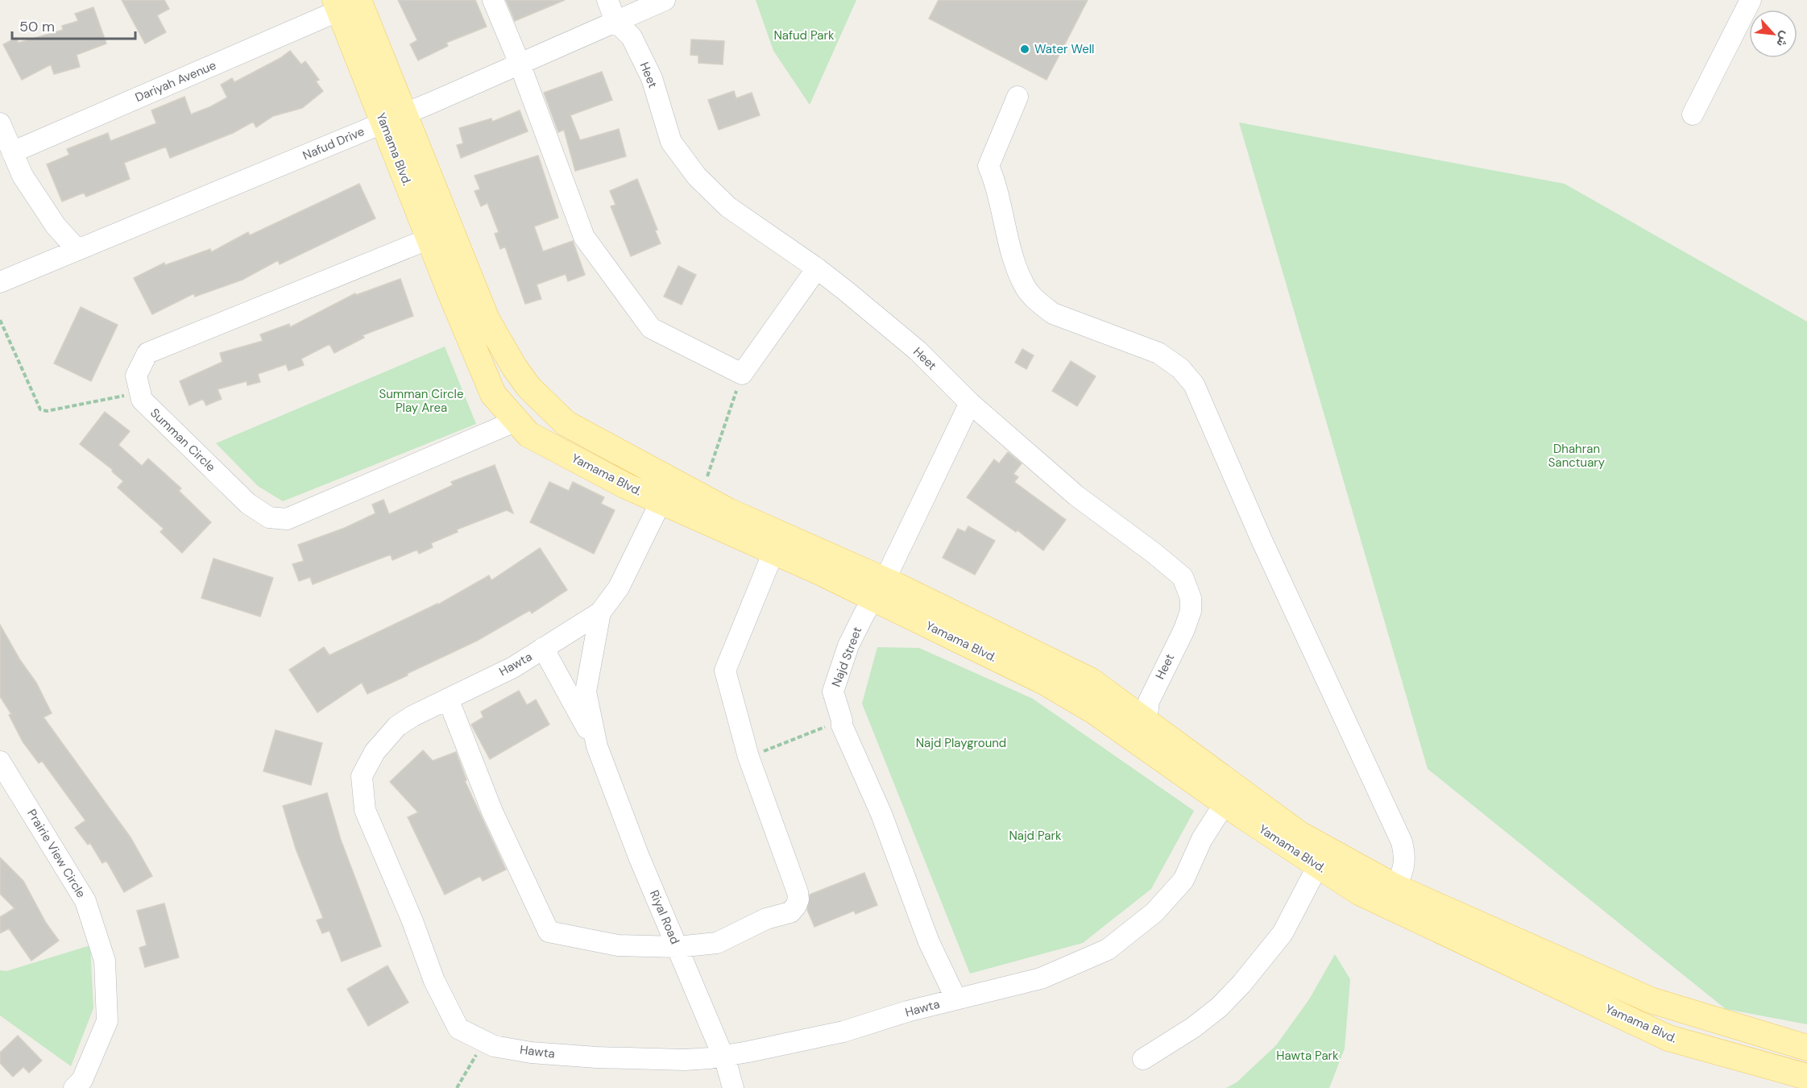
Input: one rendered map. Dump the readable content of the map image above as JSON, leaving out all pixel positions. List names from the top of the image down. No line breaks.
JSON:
{"streets":{"main road":["Yamama Blvd."],"street":["Heet","Dariyah Avenue","Nafud Drive","Summan Circle","Najd Street","Hawta","Prairie View Circle","Riyal Road"]},"crossings":[["Heet","Nafud Drive"],["Heet","Yamama Blvd."],["Heet","Najd Street"],["Dariyah Avenue","Yamama Blvd."],["Nafud Drive","Yamama Blvd."],["Yamama Blvd.","Summan Circle"],["Yamama Blvd.","Najd Street"],["Yamama Blvd.","Hawta"],["Najd Street","Hawta"],["Hawta","Riyal Road"]],"parks":["Nafud Park","Summan Circle Play Area","Dhahran Sanctuary","Najd Playground","Najd Park","Hawta Park"],"places":["Water Well"],"scale_bar":"50 m","north":"bottom right"}
